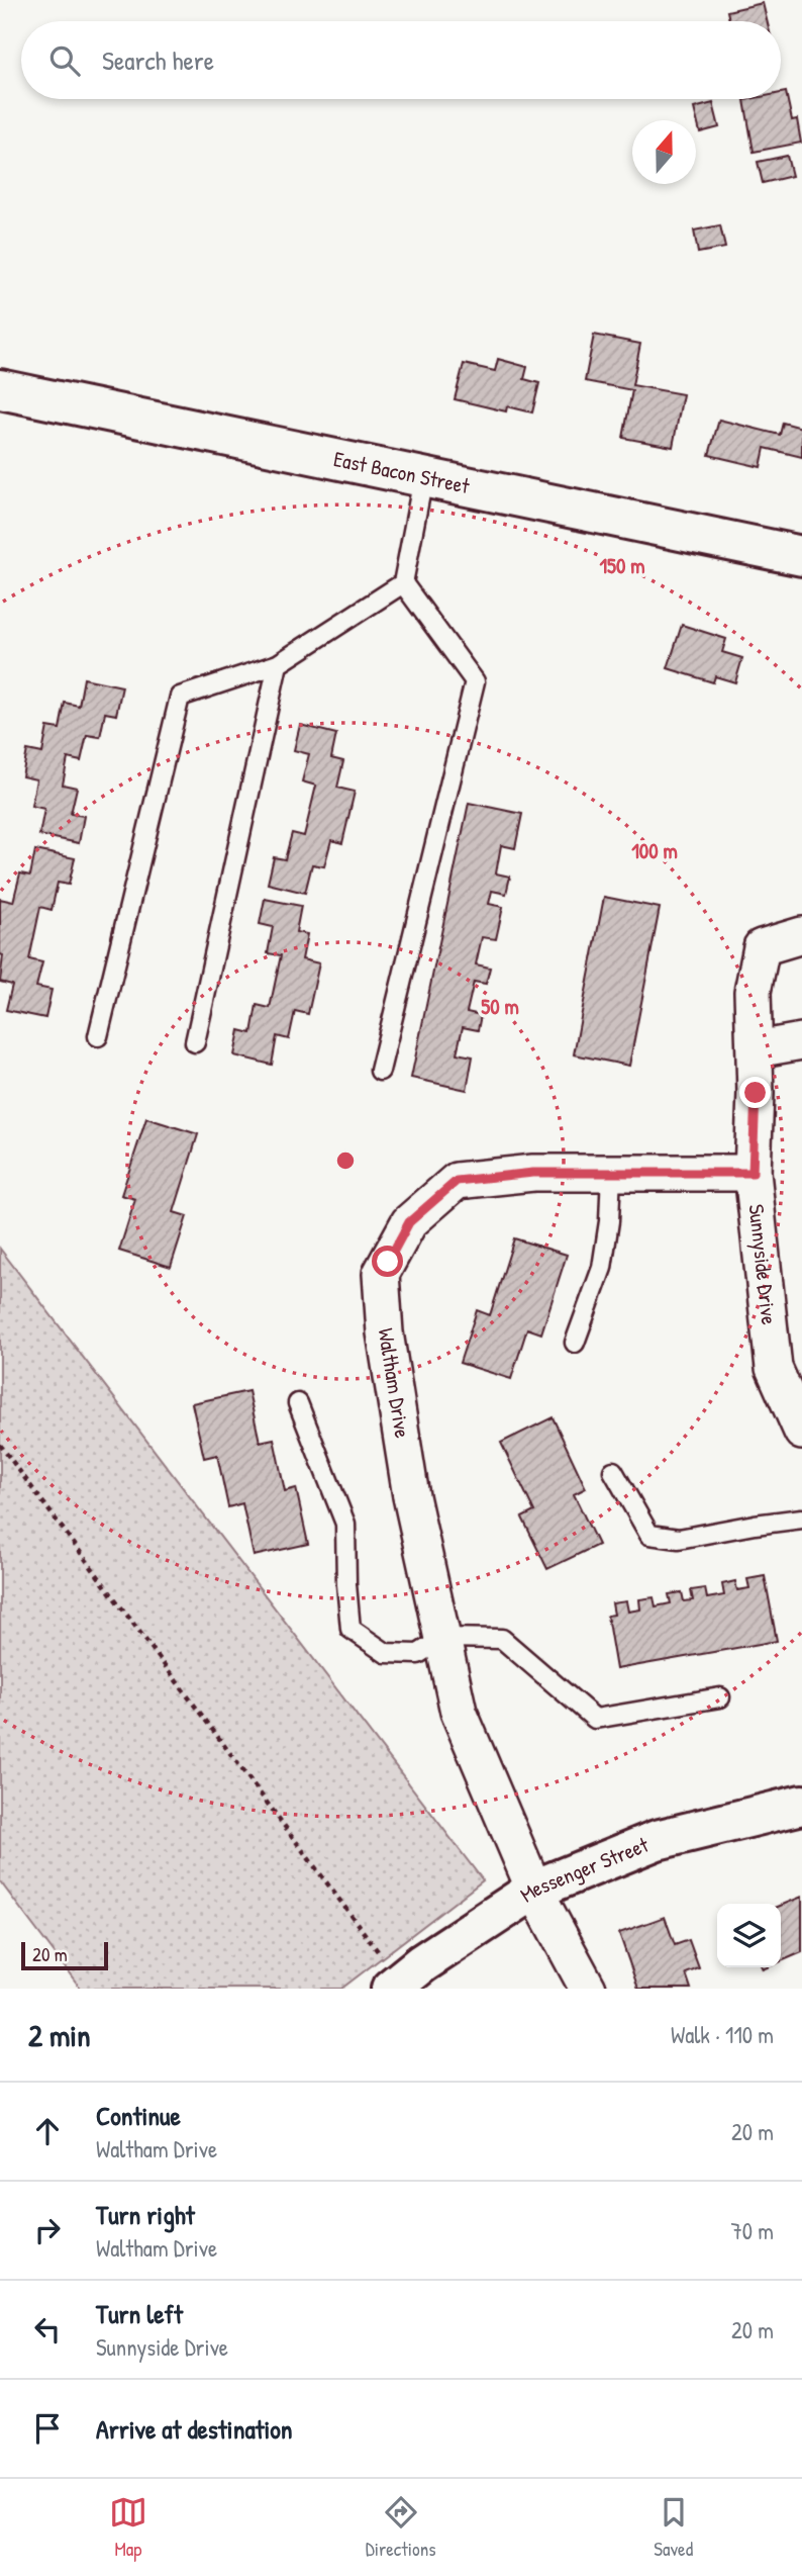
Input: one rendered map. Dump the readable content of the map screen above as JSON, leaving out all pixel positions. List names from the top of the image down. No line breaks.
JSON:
{"streets":{"main road":["East Bacon Street","Messenger Street"],"street":["Sunnyside Drive","Waltham Drive"]},"crossings":[["Sunnyside Drive","Waltham Drive"],["Waltham Drive","Messenger Street"]],"scale_bar":"20 m","north":"top","page":{"search":"Search here","scale":"20 m","heading":["2 min","Walk · 110 m"],"list":[["Continue","Waltham Drive","20 m"],["Turn right","Waltham Drive","70 m"],["Turn left","Sunnyside Drive","20 m"],"Arrive at destination"],"nav":["Map","Directions","Saved"]},"rings":["150 m","100 m","50 m"]}
